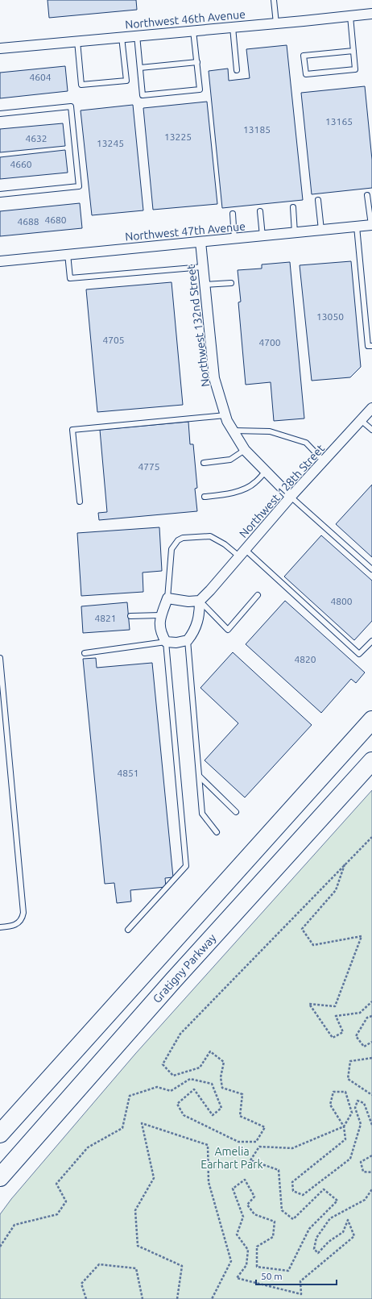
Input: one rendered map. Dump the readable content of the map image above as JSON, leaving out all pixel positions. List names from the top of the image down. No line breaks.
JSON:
{"streets":{"highway":["Gratigny Parkway"],"street":["Northwest 46th Avenue","Northwest 47th Avenue","Northwest 132nd Street","Northwest 128th Street"]},"crossings":[["Northwest 47th Avenue","Northwest 132nd Street"],["Northwest 132nd Street","Northwest 128th Street"]],"parks":["Amelia Earhart Park"],"house_numbers":["4604","13165","13185","13225","4632","13245","4660","4680","4688","13050","4705","4700","4775","4800","4821","4820","4851"],"scale_bar":"50 m"}
